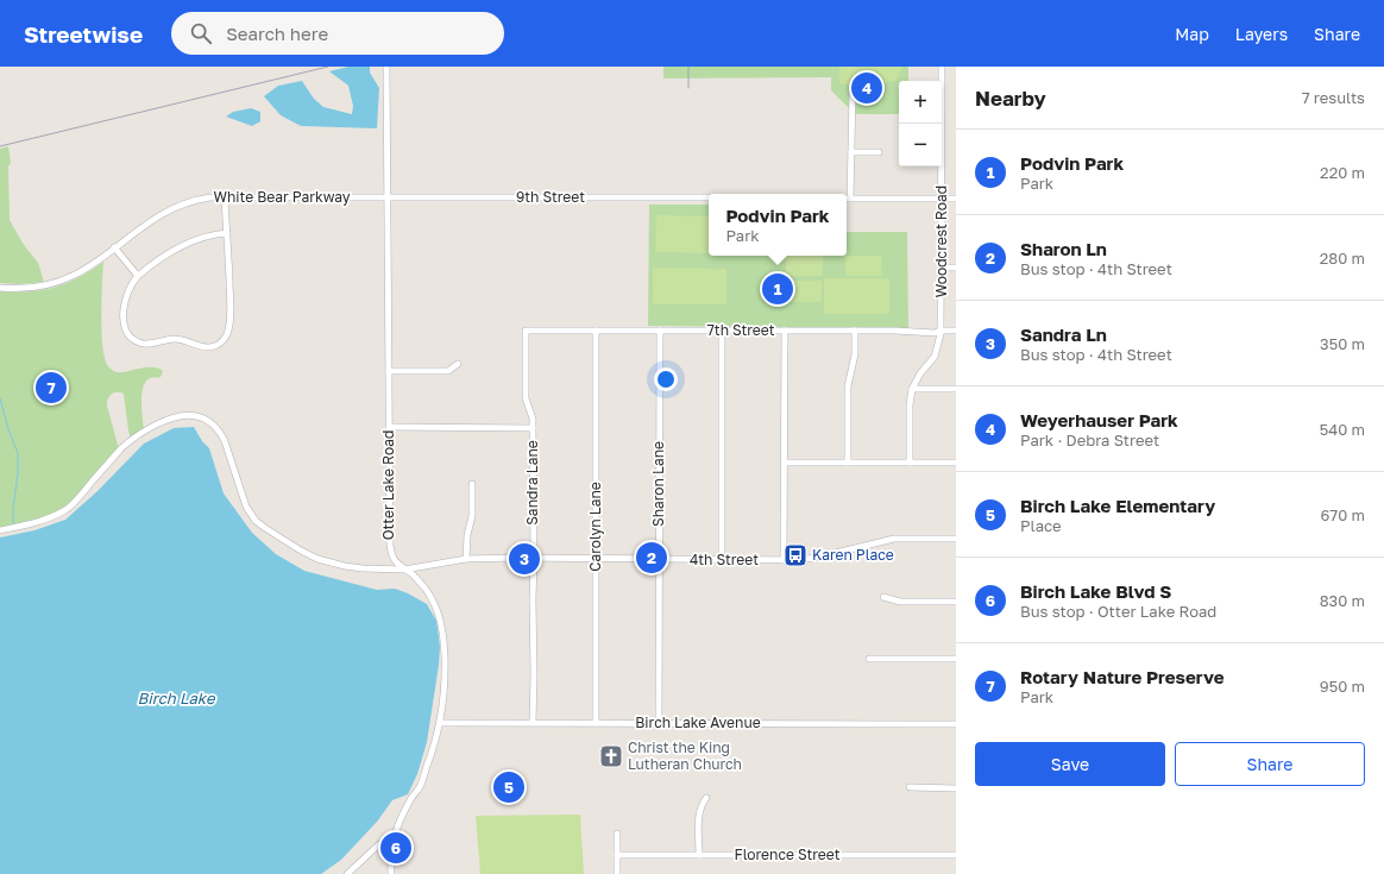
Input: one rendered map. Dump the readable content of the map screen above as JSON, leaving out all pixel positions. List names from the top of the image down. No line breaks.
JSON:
{"streets":{"street":["White Bear Parkway","9th Street","Woodcrest Road","7th Street","Sandra Lane","Sharon Lane","Otter Lake Road","Carolyn Lane","4th Street","Birch Lake Avenue","Florence Street"]},"crossings":[["White Bear Parkway","9th Street"],["White Bear Parkway","Otter Lake Road"],["9th Street","Otter Lake Road"],["Woodcrest Road","7th Street"],["7th Street","Sandra Lane"],["7th Street","Sharon Lane"],["7th Street","Carolyn Lane"],["Sandra Lane","4th Street"],["Sandra Lane","Birch Lake Avenue"],["Sharon Lane","4th Street"],["Sharon Lane","Birch Lake Avenue"],["Otter Lake Road","4th Street"],["Otter Lake Road","Birch Lake Avenue"],["Carolyn Lane","4th Street"],["Carolyn Lane","Birch Lake Avenue"]],"water":["Birch Lake"],"places":{"bus stop":["Karen Place"],"church":["Christ the King Lutheran Church"]},"page":{"header":"Streetwise","search":"Search here","nav":["Map","Layers","Share"],"heading":["Nearby","7 results"],"pins":["4","1","7","2","3","5","6"],"map_buttons":["+","−"],"list":[{"mark":"1","name":"Podvin Park","note":"Park","value":"220 m"},{"mark":"2","name":"Sharon Ln","note":"Bus stop · 4th Street","value":"280 m"},{"mark":"3","name":"Sandra Ln","note":"Bus stop · 4th Street","value":"350 m"},{"mark":"4","name":"Weyerhauser Park","note":"Park · Debra Street","value":"540 m"},{"mark":"5","name":"Birch Lake Elementary","note":"Place","value":"670 m"},{"mark":"6","name":"Birch Lake Blvd S","note":"Bus stop · Otter Lake Road","value":"830 m"},{"mark":"7","name":"Rotary Nature Preserve","note":"Park","value":"950 m"}],"popup":["Podvin Park","Park"],"buttons":["Save","Share"]}}
